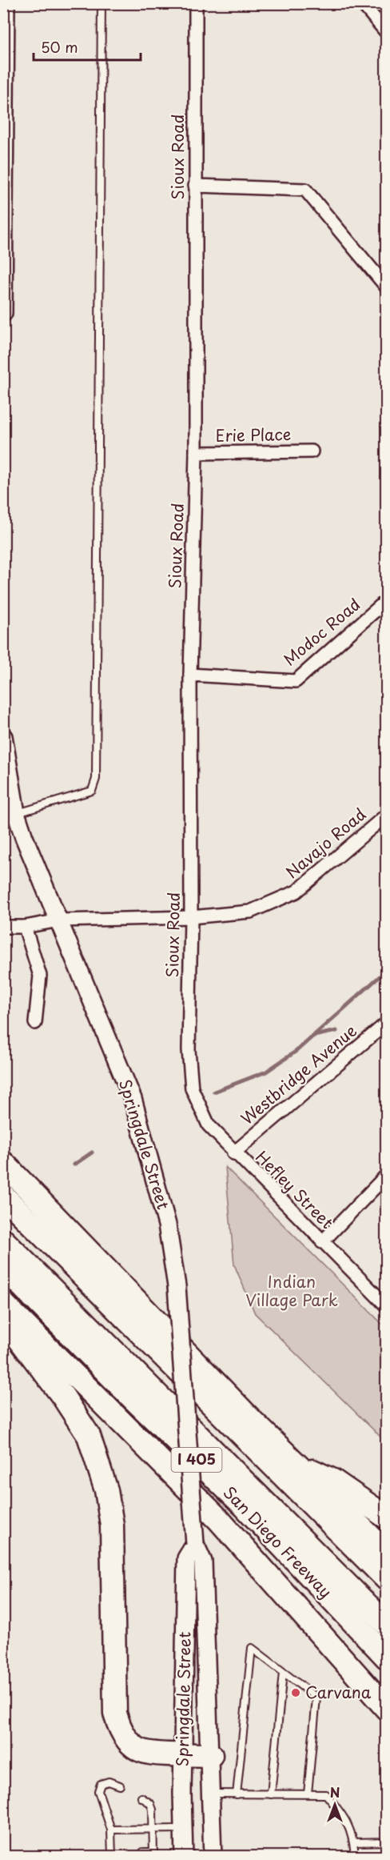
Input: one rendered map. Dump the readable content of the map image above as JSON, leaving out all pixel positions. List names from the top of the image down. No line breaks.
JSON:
{"streets":{"highway":["I 405","San Diego Freeway"],"main road":["Springdale Street"],"street":["Sioux Road","Erie Place","Modoc Road","Navajo Road","Westbridge Avenue","Hefley Street"]},"crossings":[["Sioux Road","Erie Place"],["Sioux Road","Modoc Road"],["Sioux Road","Navajo Road"],["Sioux Road","Hefley Street"],["Navajo Road","Springdale Street"],["Westbridge Avenue","Hefley Street"]],"parks":["Indian Village Park"],"places":["Carvana"],"scale_bar":"50 m","north":"top"}
